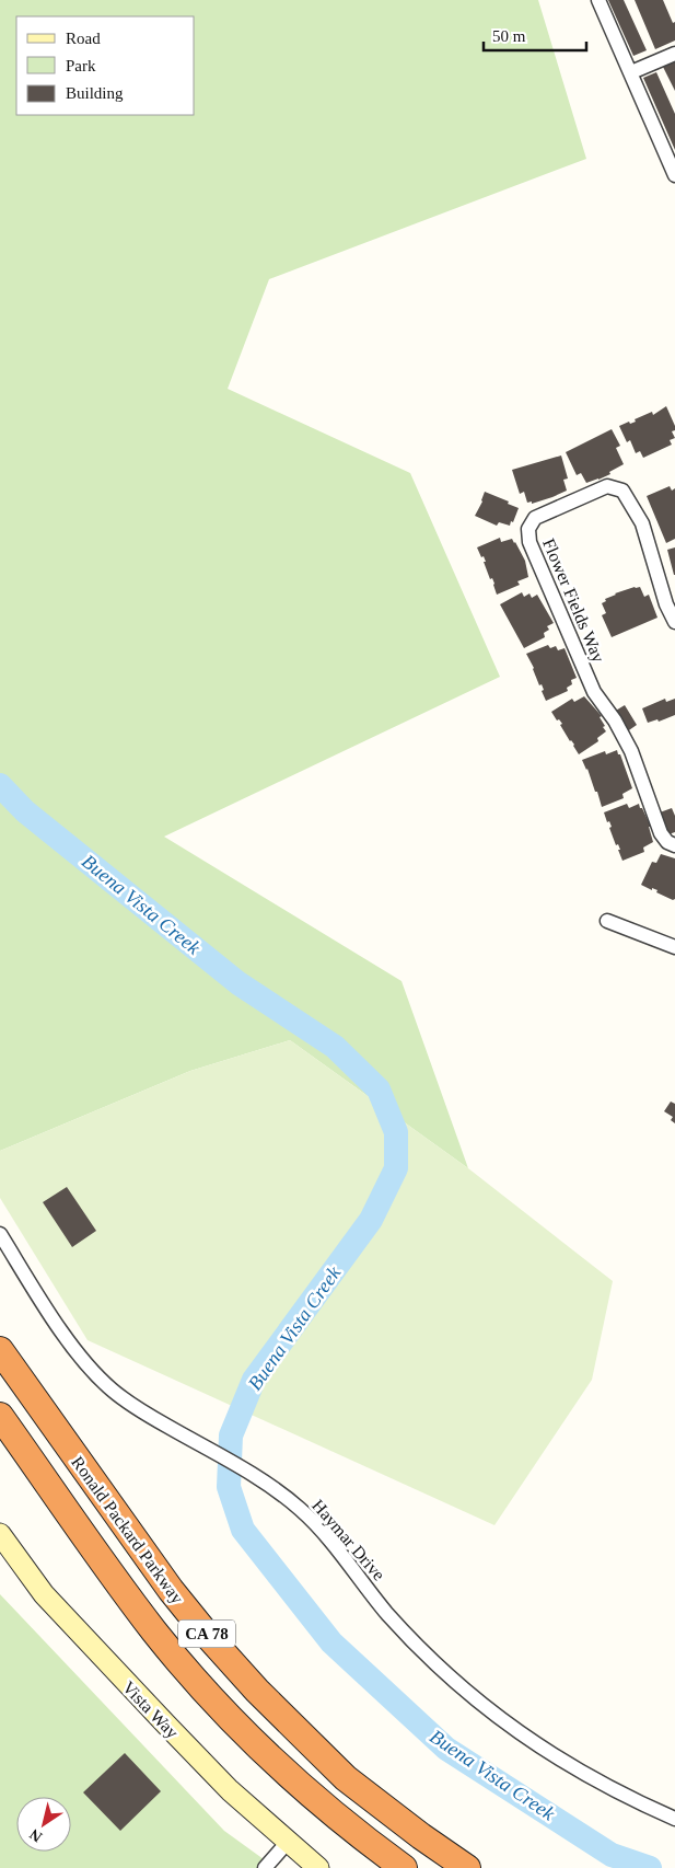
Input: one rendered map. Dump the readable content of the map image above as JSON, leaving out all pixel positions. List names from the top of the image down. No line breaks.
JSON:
{"streets":{"highway":["Ronald Packard Parkway","CA 78"],"main road":["Vista Way"],"street":["Flower Fields Way","Haymar Drive"]},"water":["Buena Vista Creek"],"legend":["Road","Park","Building"],"scale_bar":"50 m","north":"bottom left"}
